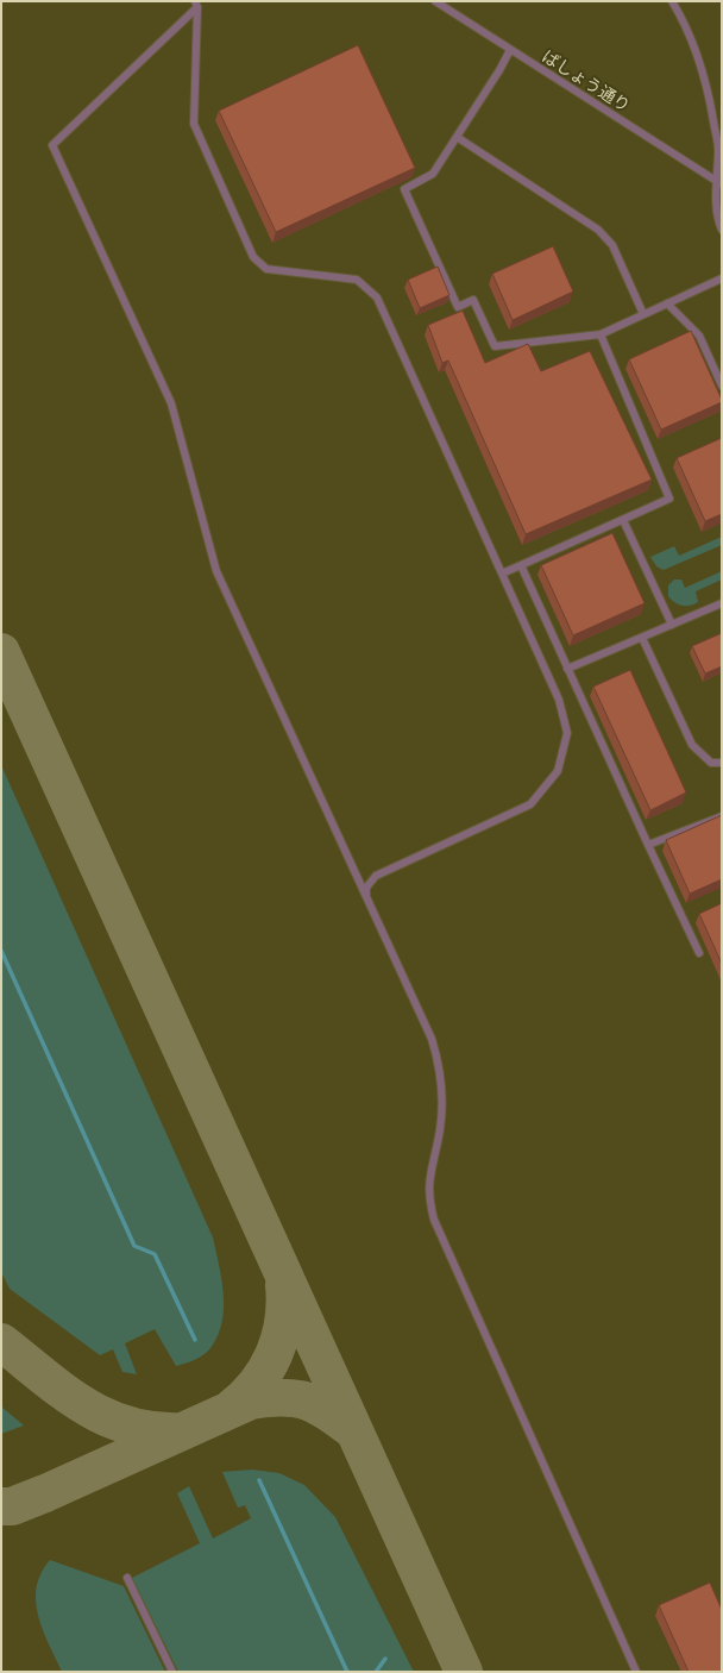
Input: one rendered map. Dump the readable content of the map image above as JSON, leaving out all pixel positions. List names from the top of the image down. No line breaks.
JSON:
{"streets":{"lane":["ばしょう通り"]}}
